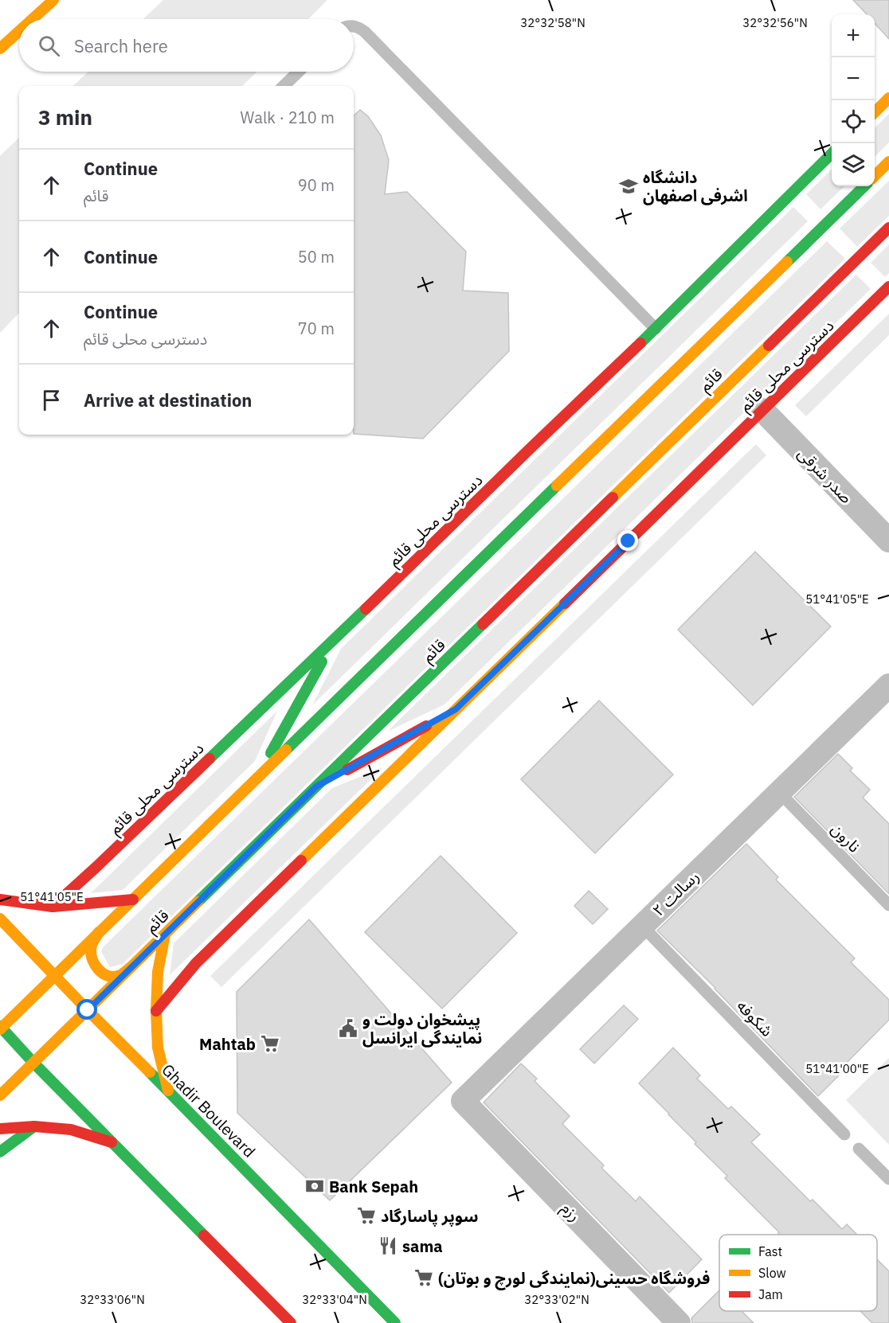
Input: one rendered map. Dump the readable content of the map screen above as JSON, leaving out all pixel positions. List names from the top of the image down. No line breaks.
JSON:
{"streets":{"main road":["دسترسی محلی قائم","قائم","Ghadir Boulevard"],"street":["صدر شرقی","رسالت ۲","رزم"],"lane":["نارون","شکوفه"]},"crossings":[["دسترسی محلی قائم","صدر شرقی"],["قائم","Ghadir Boulevard"],["نارون","رسالت ۲"],["رسالت ۲","شکوفه"],["رسالت ۲","رزم"]],"places":{"school or university":["دانشگاه اشرفی اصفهان"],"public building":["پیشخوان دولت و نمایندگی ایرانسل"],"supermarket":["Mahtab","سوپر پاسارگاد","فروشگاه حسینی(نمایندگی لورچ و بوتان)"],"bank":["Bank Sepah"],"restaurant":["sama"]},"legend":["Fast","Slow","Jam"],"page":{"map_buttons":["+","−"],"search":"Search here","heading":["3 min","Walk · 210 m"],"list":[["Continue","قائم","90 m"],["Continue","50 m"],["Continue","دسترسی محلی قائم","70 m"],"Arrive at destination"]},"coordinates":["32°32'58\"N","32°32'56\"N","51°41'05\"E","51°41'00\"E","32°33'06\"N","32°33'04\"N","32°33'02\"N"]}
